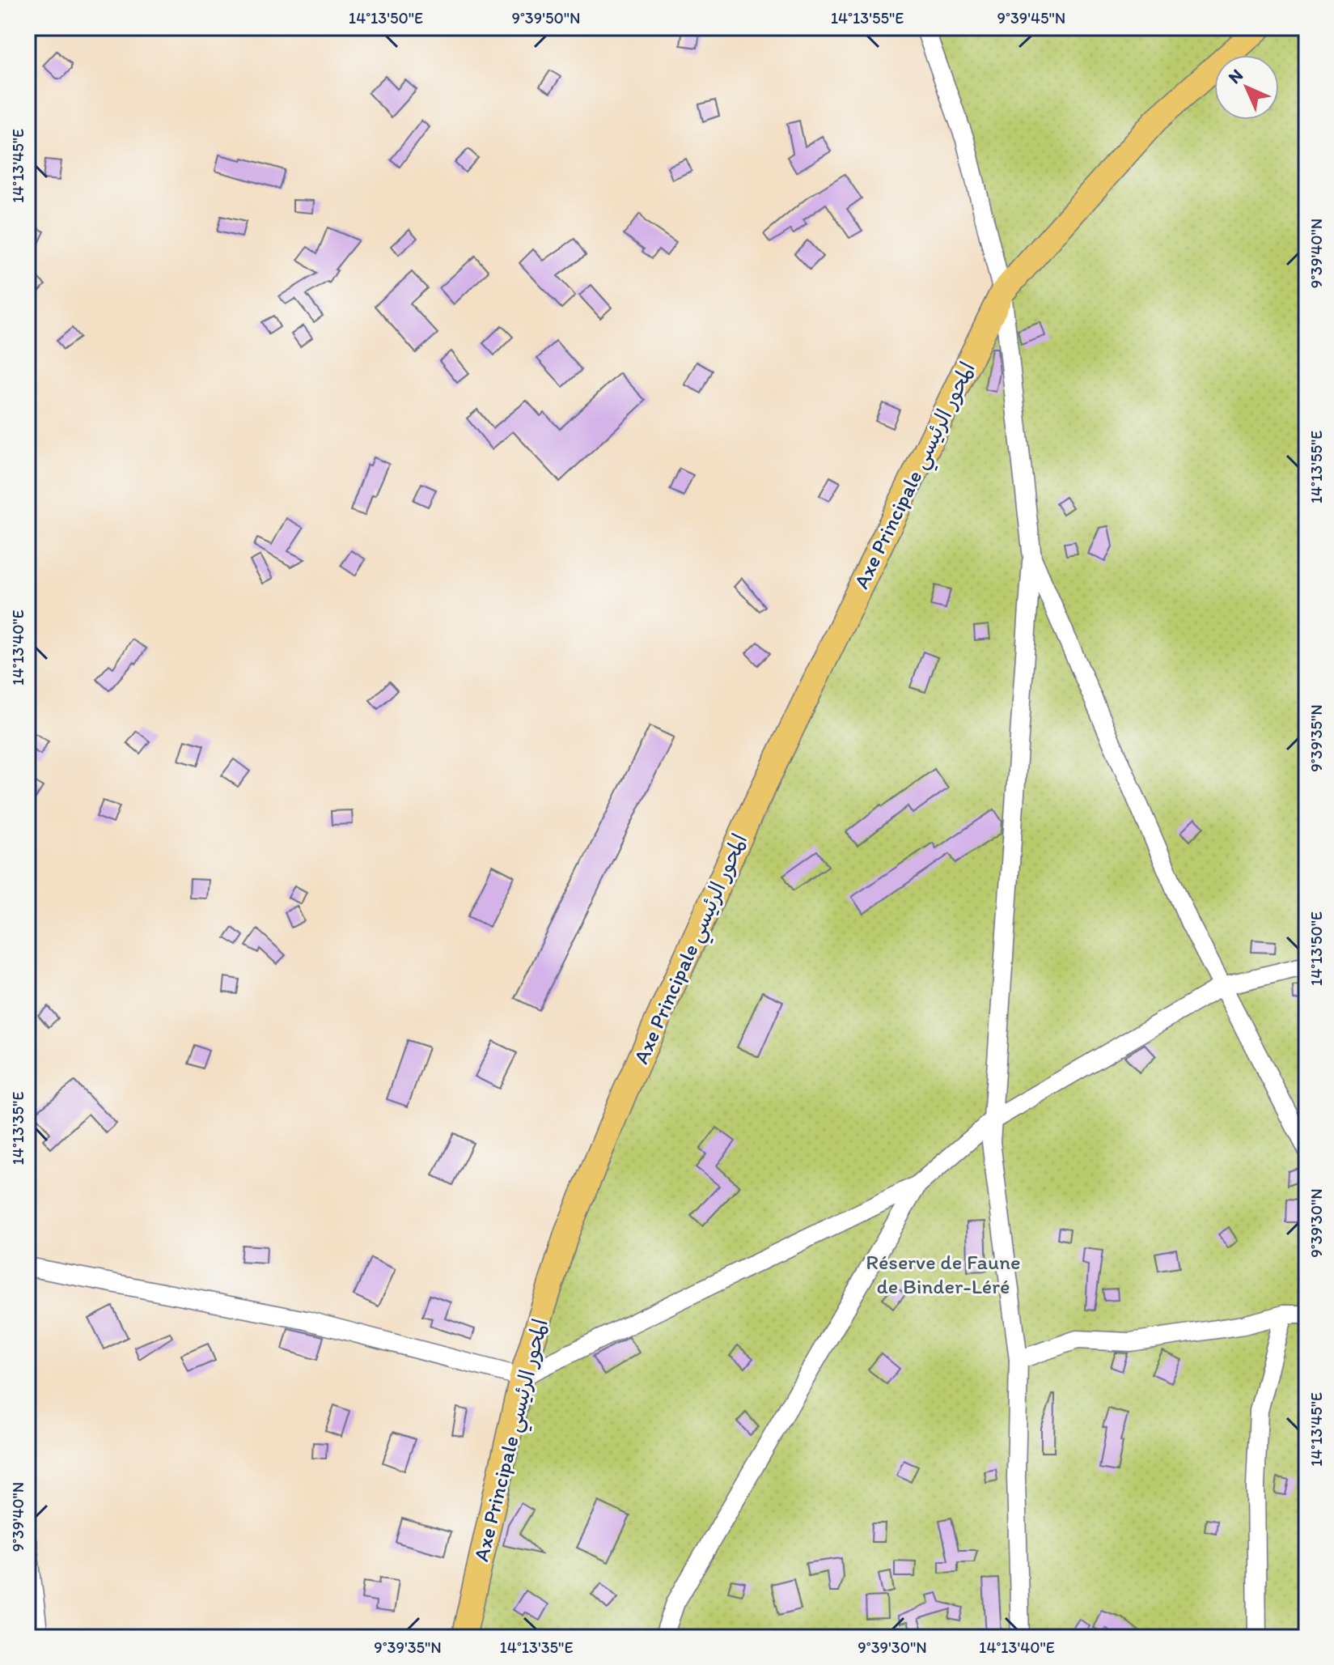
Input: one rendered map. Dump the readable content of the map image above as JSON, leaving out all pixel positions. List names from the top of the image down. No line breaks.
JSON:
{"streets":{"main road":["Axe Principale المحور الرئيسي"]},"parks":["Réserve de Faune de Binder-Léré"],"north":"top left","coordinates":["14°13'50\"E","9°39'50\"N","14°13'55\"E","9°39'45\"N","14°13'45\"E","9°39'40\"N","14°13'40\"E","9°39'35\"N","14°13'35\"E","9°39'30\"N"]}
